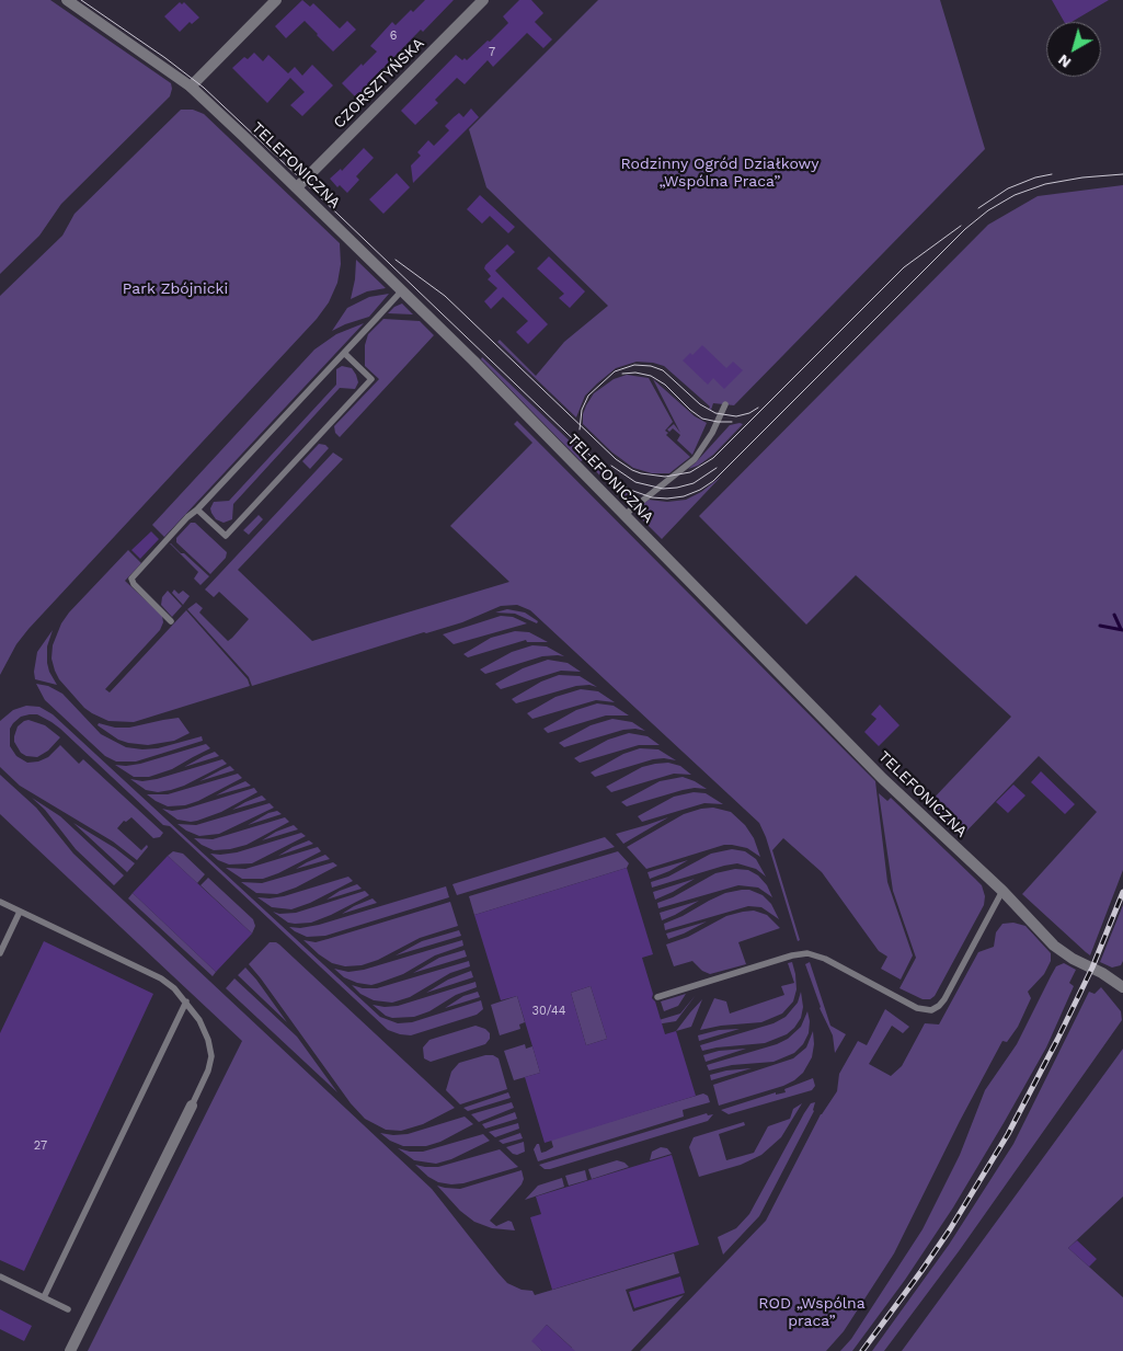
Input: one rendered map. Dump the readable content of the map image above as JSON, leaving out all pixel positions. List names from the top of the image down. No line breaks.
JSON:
{"streets":{"street":["CZORSZTYŃSKA","TELEFONICZNA"]},"crossings":[["CZORSZTYŃSKA","TELEFONICZNA"]],"parks":["Rodzinny Ogród Działkowy „Wspólna Praca”","Park Zbójnicki","ROD „Wspólna praca”"],"house_numbers":["6","7","30/44","27"],"north":"bottom left"}
